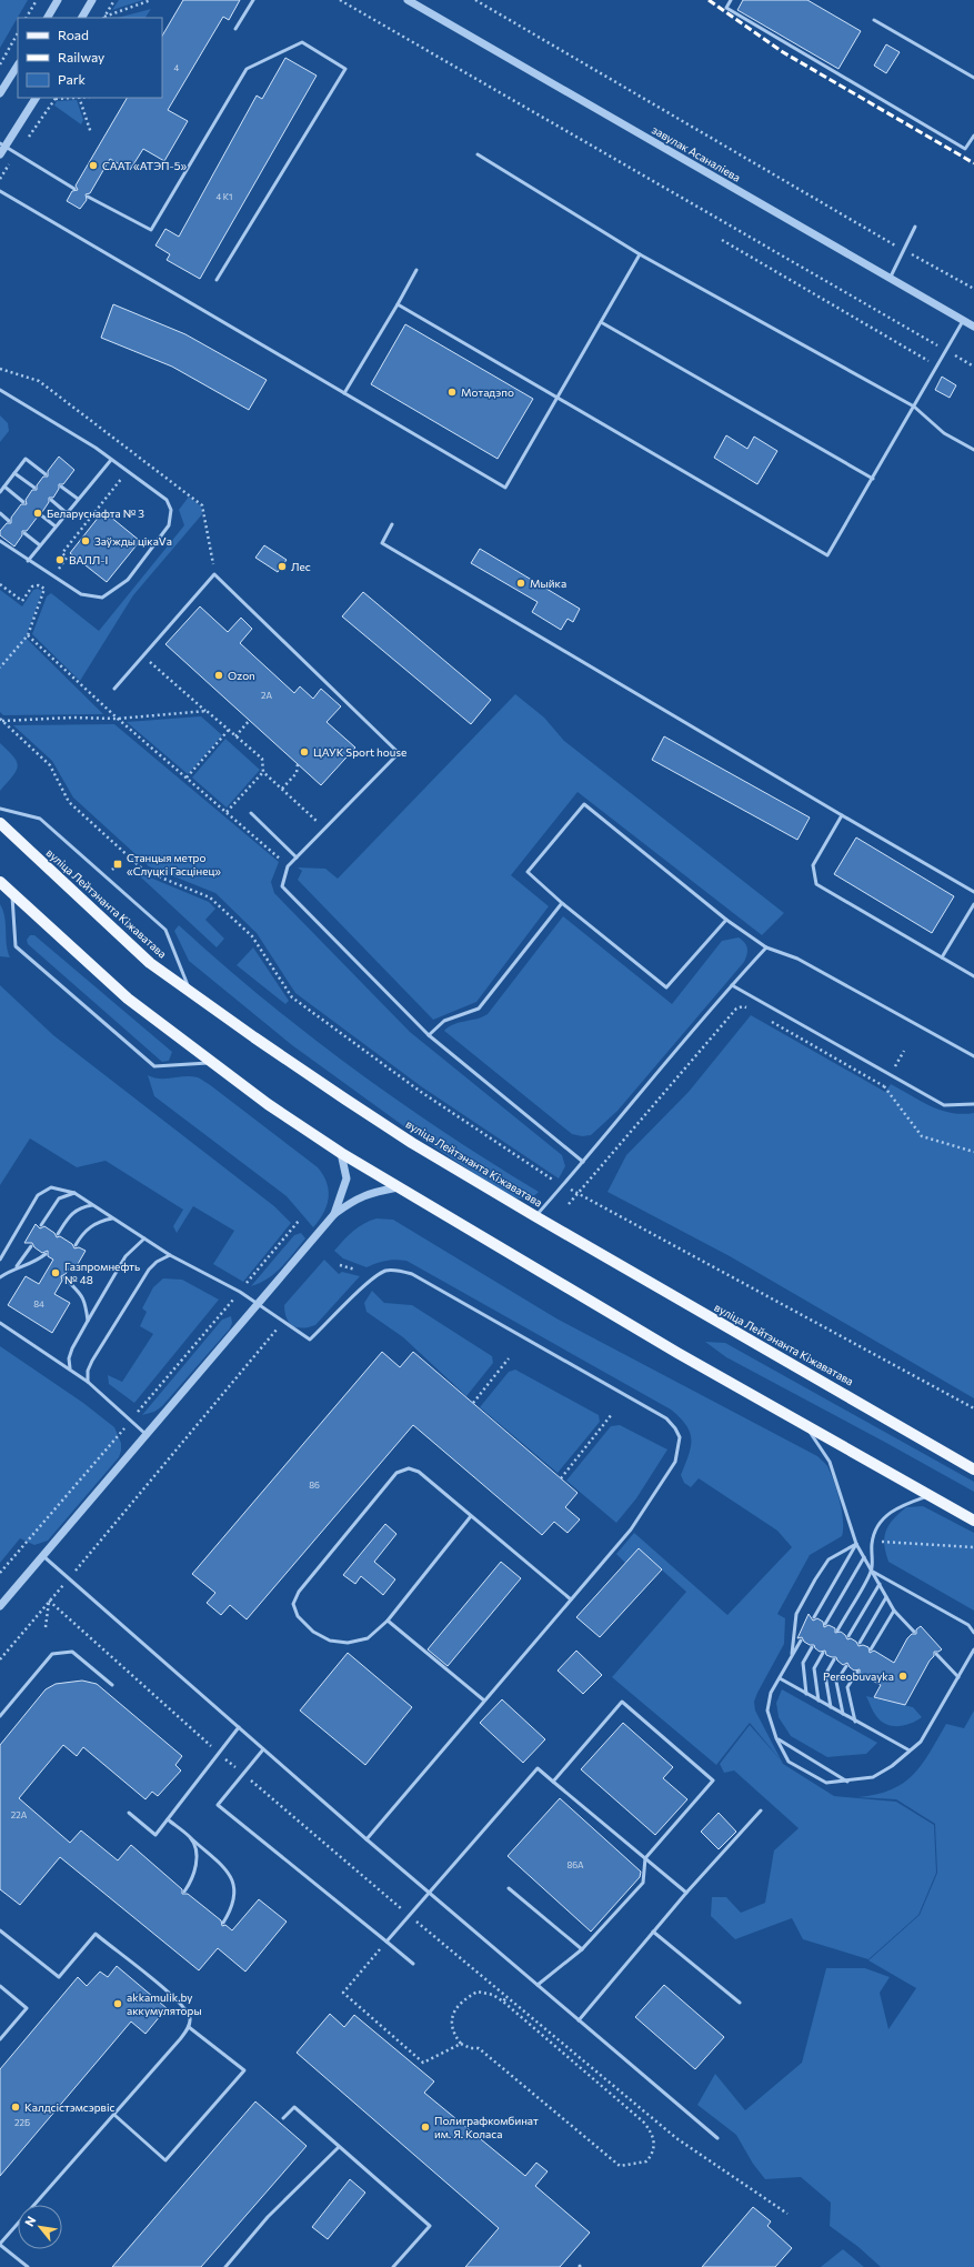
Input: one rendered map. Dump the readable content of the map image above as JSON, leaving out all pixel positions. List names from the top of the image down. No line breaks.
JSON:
{"streets":{"main road":["вуліца Лейтэнанта Кіжаватава"],"street":["завулак Асаналіева"]},"places":{"other":["СААТ «АТЭП-5»","Мотадэпо","Беларуснафта № 3","Заўжды цікаVа","ВАЛЛ-І","Лес","Мыйка","Ozon","ЦАУК Sport house","Газпромнефть № 48","Pereobuvayka","akkamulik.by аккумуляторы","Калдсістэмсэрвіс","Полиграфкомбинат им. Я. Коласа"],"transit":["Станцыя метро «Слуцкі Гасцінец»"]},"house_numbers":["4","4 К1","2А","84","86","22А","86А","22Б"],"legend":["Road","Railway","Park"],"north":"top left"}
